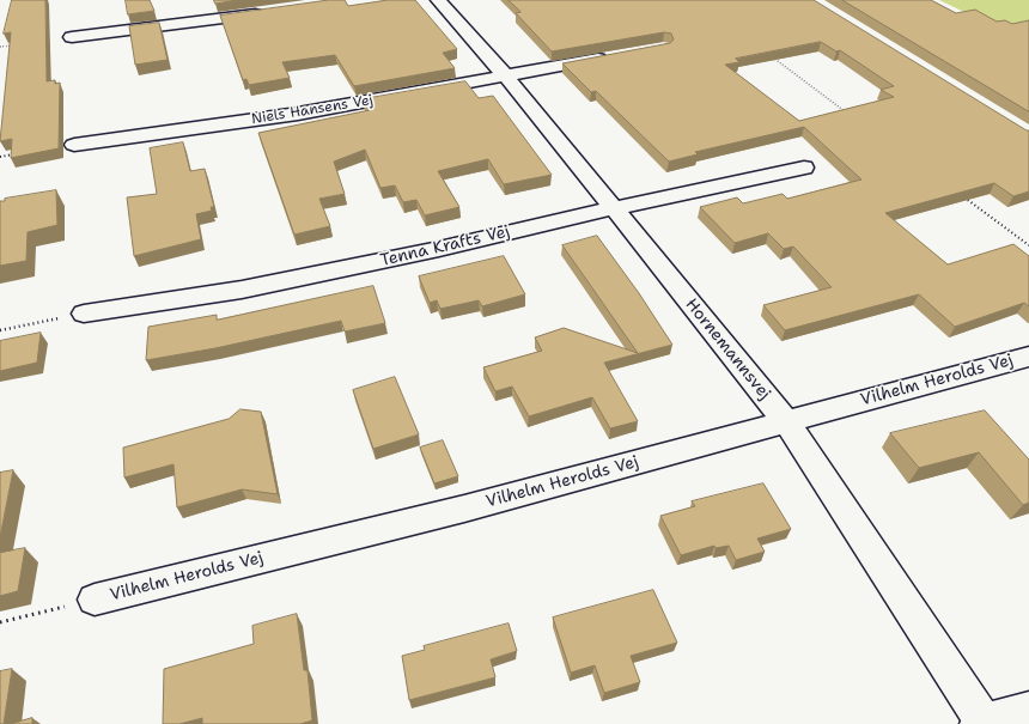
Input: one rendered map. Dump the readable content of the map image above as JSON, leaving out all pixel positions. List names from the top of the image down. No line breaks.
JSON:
{"streets":{"street":["Niels Hansens Vej","Tenna Krafts Vej","Hornemannsvej","Vilhelm Herolds Vej"]},"crossings":[["Niels Hansens Vej","Hornemannsvej"],["Tenna Krafts Vej","Hornemannsvej"],["Hornemannsvej","Vilhelm Herolds Vej"]]}
